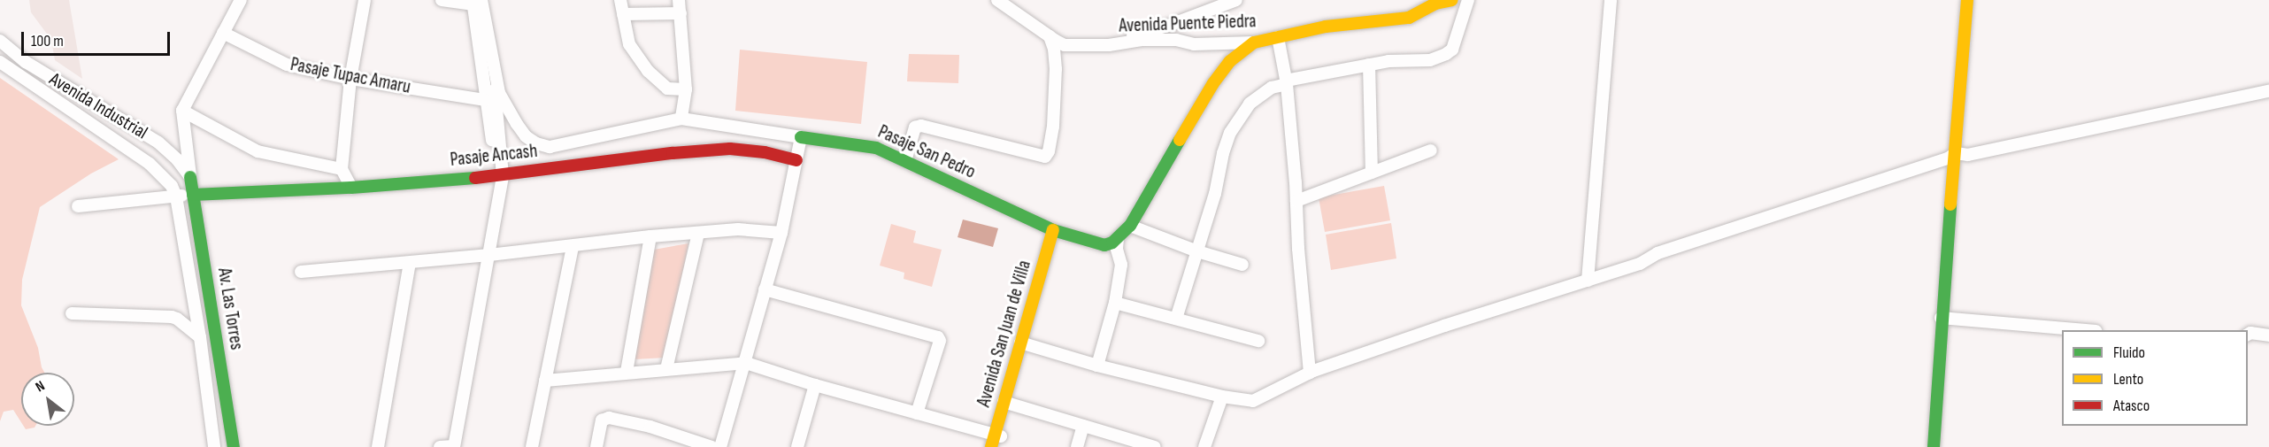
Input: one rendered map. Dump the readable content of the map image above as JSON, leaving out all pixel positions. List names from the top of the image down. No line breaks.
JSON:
{"streets":{"street":["Avenida Puente Piedra","Pasaje Tupac Amaru","Avenida Industrial","Pasaje San Pedro","Pasaje Ancash","Av. Las Torres","Avenida San Juan de Villa"]},"crossings":[["Avenida Industrial","Av. Las Torres"],["Pasaje San Pedro","Avenida San Juan de Villa"],["Pasaje Ancash","Av. Las Torres"]],"legend":["Fluido","Lento","Atasco"],"scale_bar":"100 m","north":"top left"}
